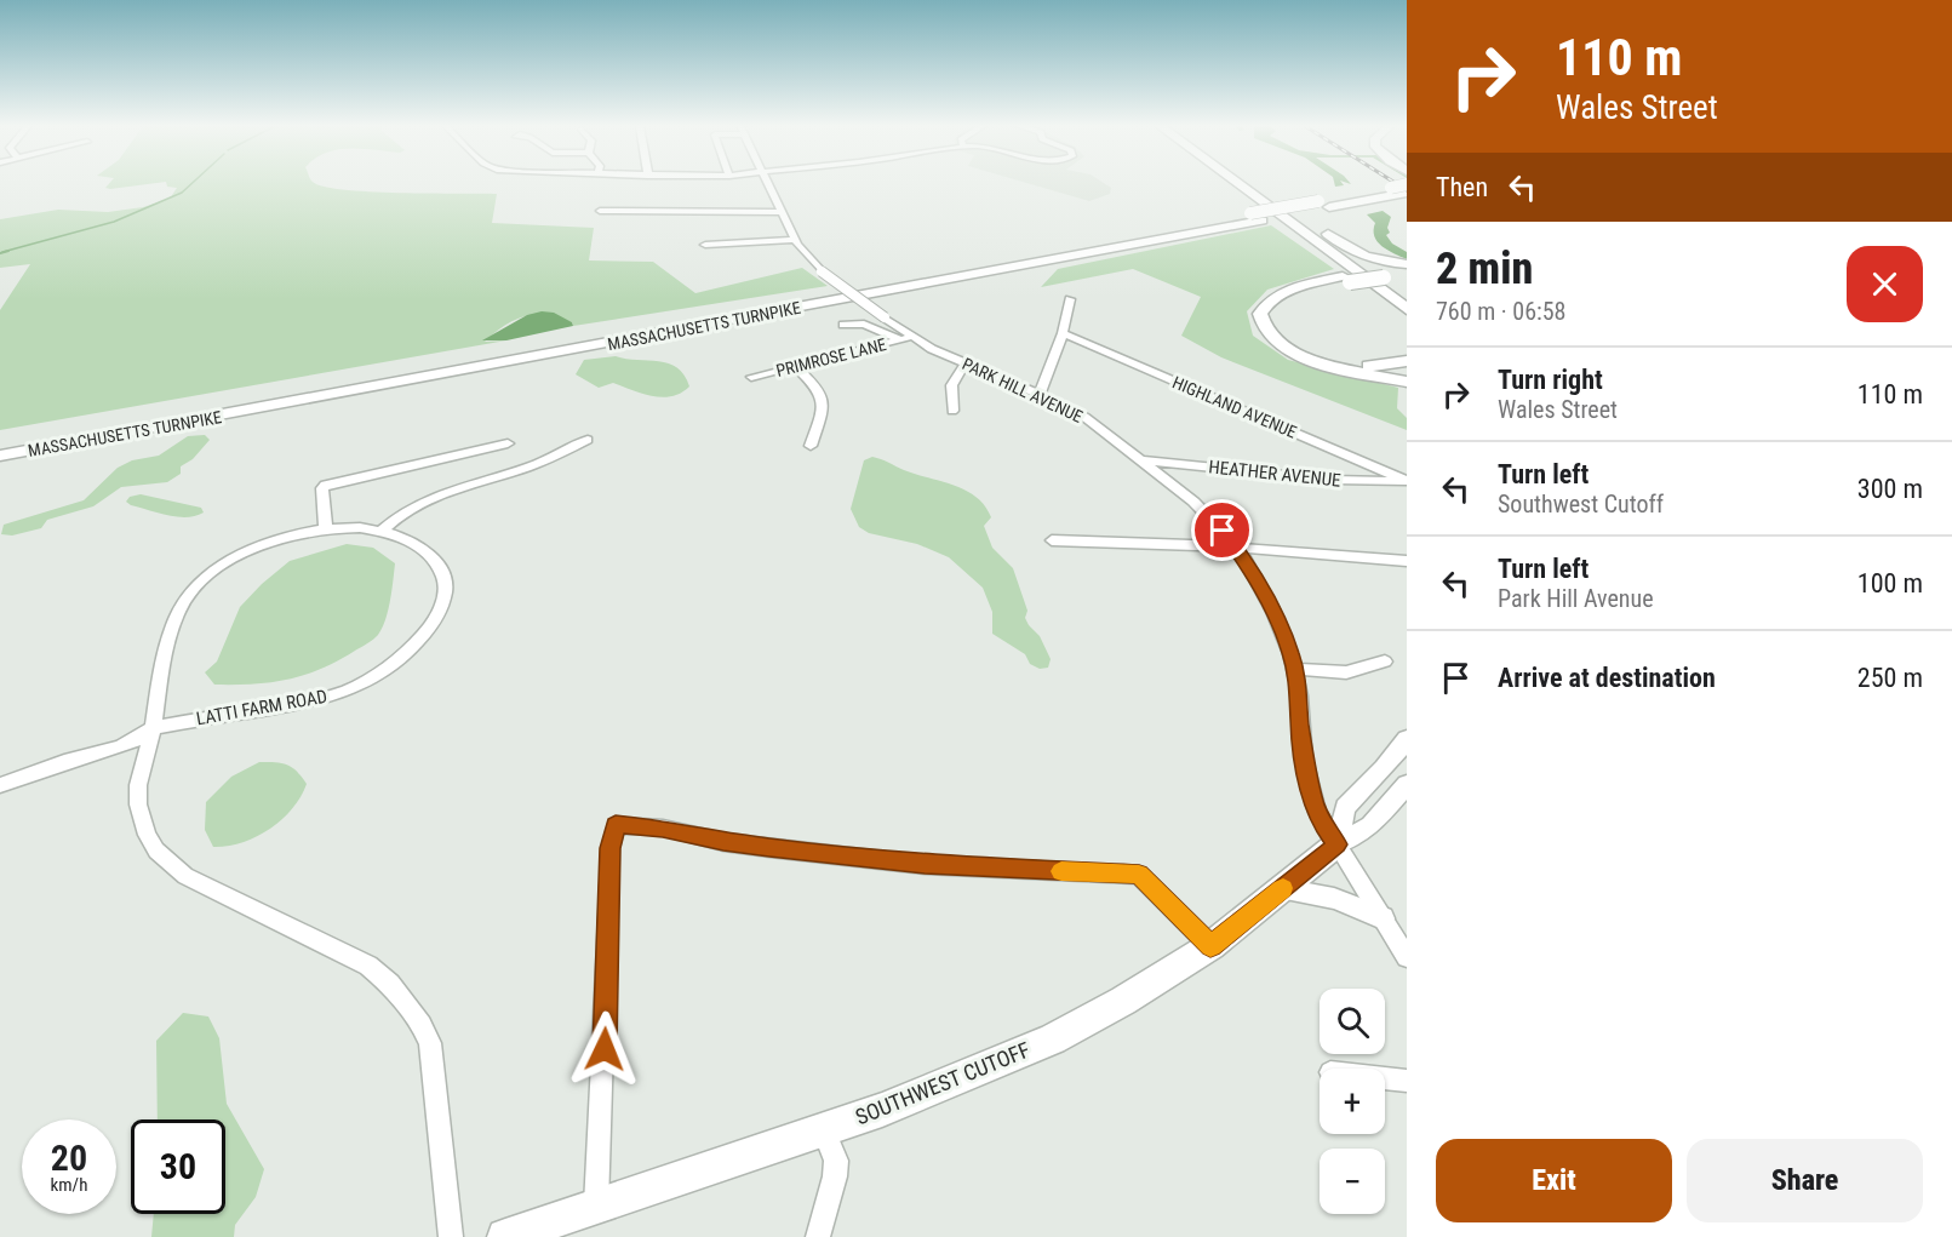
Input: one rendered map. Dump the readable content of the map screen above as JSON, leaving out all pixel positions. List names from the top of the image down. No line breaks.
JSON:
{"streets":{"highway":["MASSACHUSETTS TURNPIKE","SOUTHWEST CUTOFF"],"street":["PRIMROSE LANE","PARK HILL AVENUE","HIGHLAND AVENUE","HEATHER AVENUE","LATTI FARM ROAD"]},"crossings":[["PRIMROSE LANE","PARK HILL AVENUE"],["PARK HILL AVENUE","HEATHER AVENUE"],["PARK HILL AVENUE","SOUTHWEST CUTOFF"],["HIGHLAND AVENUE","HEATHER AVENUE"]],"page":{"turn":["110 m","Wales Street"],"then":"Then","heading":["2 min","760 m · 06:58"],"list":[{"name":"Turn right","note":"Wales Street","value":"110 m"},{"name":"Turn left","note":"Southwest Cutoff","value":"300 m"},{"name":"Turn left","note":"Park Hill Avenue","value":"100 m"},{"name":"Arrive at destination","value":"250 m"}],"map_buttons":["+","−"],"speed":"20 km/h","limit":"30","buttons":["Exit","Share"]}}
